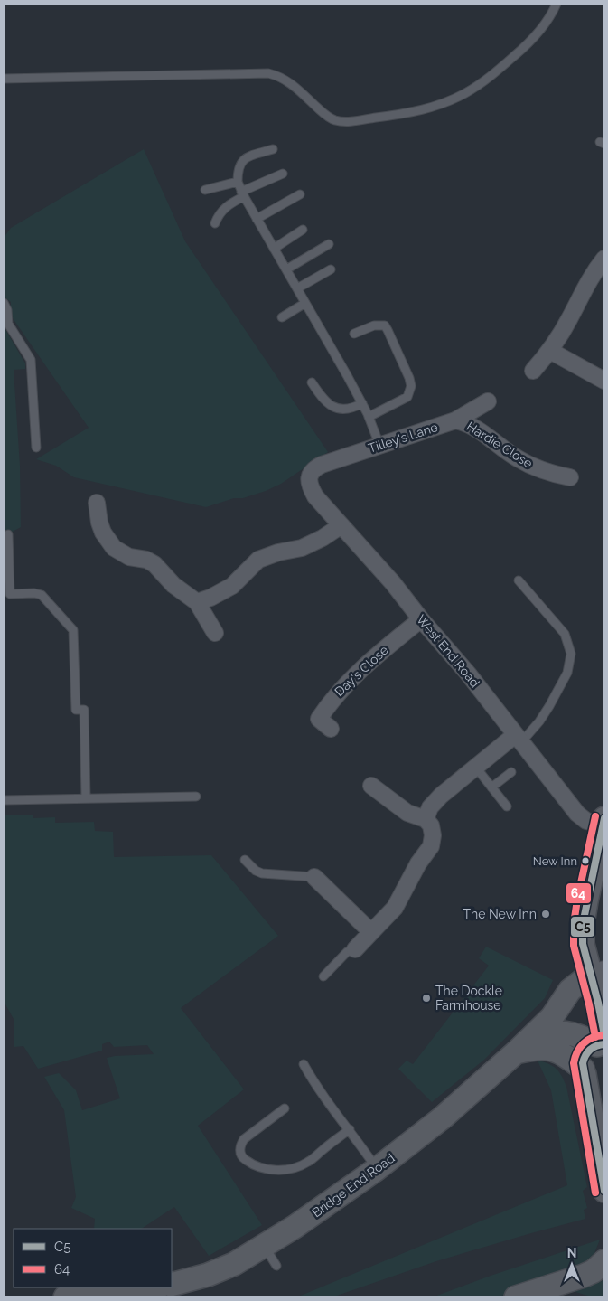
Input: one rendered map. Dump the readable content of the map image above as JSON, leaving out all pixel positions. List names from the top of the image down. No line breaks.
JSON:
{"streets":{"main road":["Bridge End Road"],"street":["Tilley's Lane","Hardie Close","West End Road","Day's Close"]},"crossings":[["Tilley's Lane","Hardie Close"],["Tilley's Lane","West End Road"],["West End Road","Day's Close"]],"places":["New Inn","The New Inn","The Dockle Farmhouse"],"lines":["transit line 64","transit line C5"],"legend":["C5","64"],"north":"top"}
